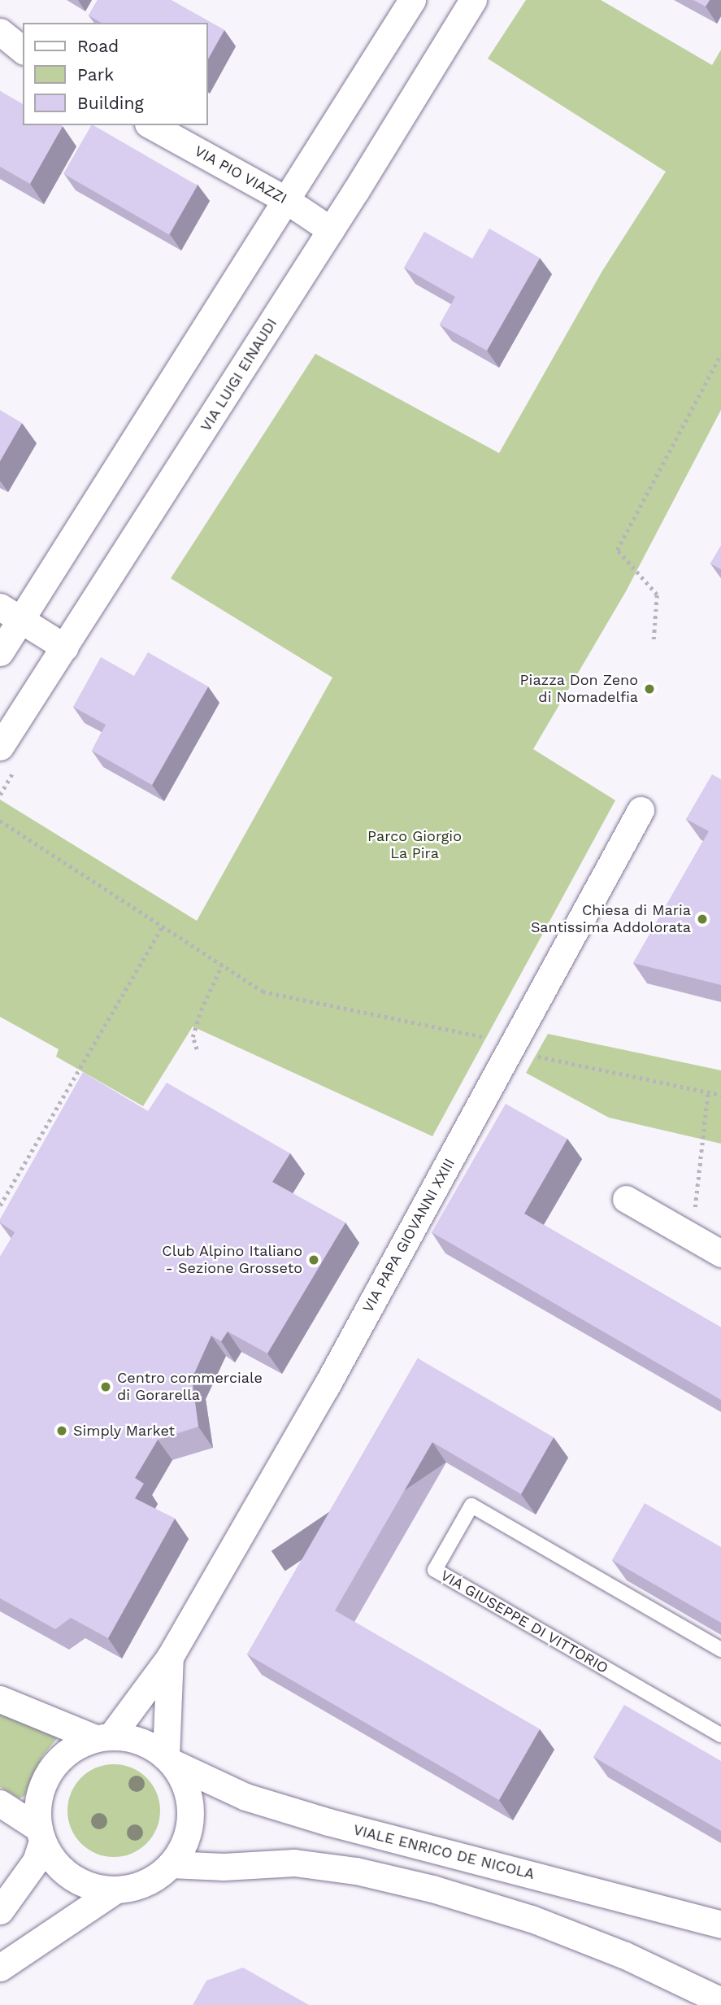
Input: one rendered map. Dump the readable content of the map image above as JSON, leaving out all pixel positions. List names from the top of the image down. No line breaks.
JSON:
{"streets":{"street":["VIA PIO VIAZZI","VIA LUIGI EINAUDI","VIA PAPA GIOVANNI XXIII","VIALE ENRICO DE NICOLA"],"lane":["VIA GIUSEPPE DI VITTORIO"]},"crossings":[["VIA PIO VIAZZI","VIA LUIGI EINAUDI"],["VIA PAPA GIOVANNI XXIII","VIALE ENRICO DE NICOLA"]],"parks":["Parco Giorgio La Pira"],"places":["Piazza Don Zeno di Nomadelfia","Chiesa di Maria Santissima Addolorata","Club Alpino Italiano - Sezione Grosseto","Centro commerciale di Gorarella","Simply Market"],"legend":["Road","Park","Building"]}
